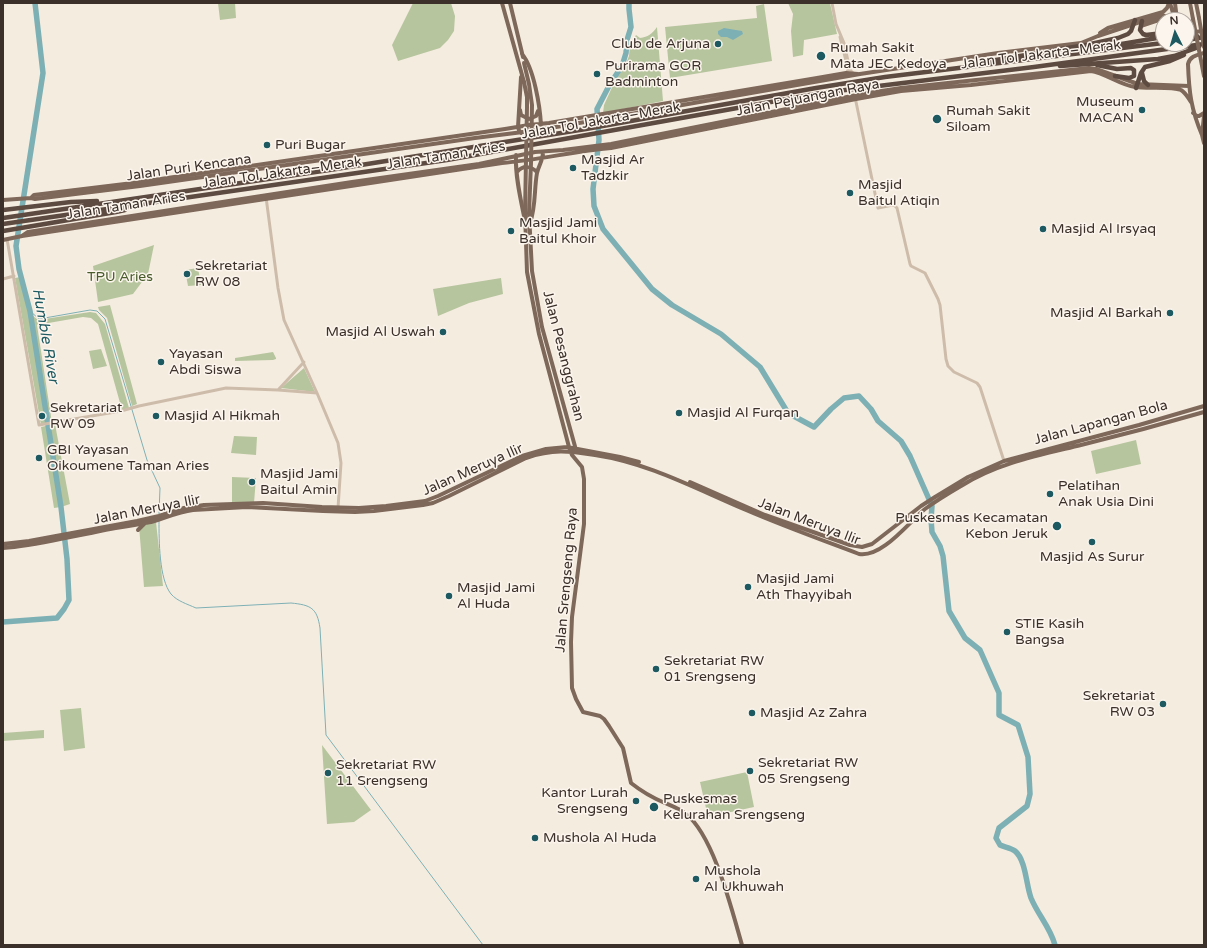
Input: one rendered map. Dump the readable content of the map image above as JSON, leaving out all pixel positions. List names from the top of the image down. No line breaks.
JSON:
{"streets":{"highway":["Jalan Tol Jakarta–Merak"],"main road":["Jalan Pejuangan Raya","Jalan Taman Aries","Jalan Puri Kencana","Jalan Pesanggrahan","Jalan Lapangan Bola","Jalan Meruya Ilir","Jalan Srengseng Raya"]},"crossings":[["Jalan Pejuangan Raya","Jalan Taman Aries"],["Jalan Pesanggrahan","Jalan Meruya Ilir"],["Jalan Pesanggrahan","Jalan Srengseng Raya"],["Jalan Lapangan Bola","Jalan Meruya Ilir"],["Jalan Meruya Ilir","Jalan Srengseng Raya"]],"water":["Humble River"],"parks":["TPU Aries"],"places":["Club de Arjuna","Rumah Sakit Mata JEC Kedoya","Purirama GOR Badminton","Museum MACAN","Rumah Sakit Siloam","Puri Bugar","Masjid Ar Tadzkir","Masjid Baitul Atiqin","Masjid Al Irsyaq","Masjid Jami Baitul Khoir","Sekretariat RW 08","Masjid Al Barkah","Masjid Al Uswah","Yayasan Abdi Siswa","Masjid Al Furqan","Sekretariat RW 09","Masjid Al Hikmah","GBI Yayasan Oikoumene Taman Aries","Masjid Jami Baitul Amin","Pelatihan Anak Usia Dini","Puskesmas Kecamatan Kebon Jeruk","Masjid As Surur","Masjid Jami Ath Thayyibah","Masjid Jami Al Huda","STIE Kasih Bangsa","Sekretariat RW 01 Srengseng","Sekretariat RW 03","Masjid Az Zahra","Sekretariat RW 05 Srengseng","Sekretariat RW 11 Srengseng","Kantor Lurah Srengseng","Puskesmas Kelurahan Srengseng","Mushola Al Huda","Mushola Al Ukhuwah"],"north":"top"}
